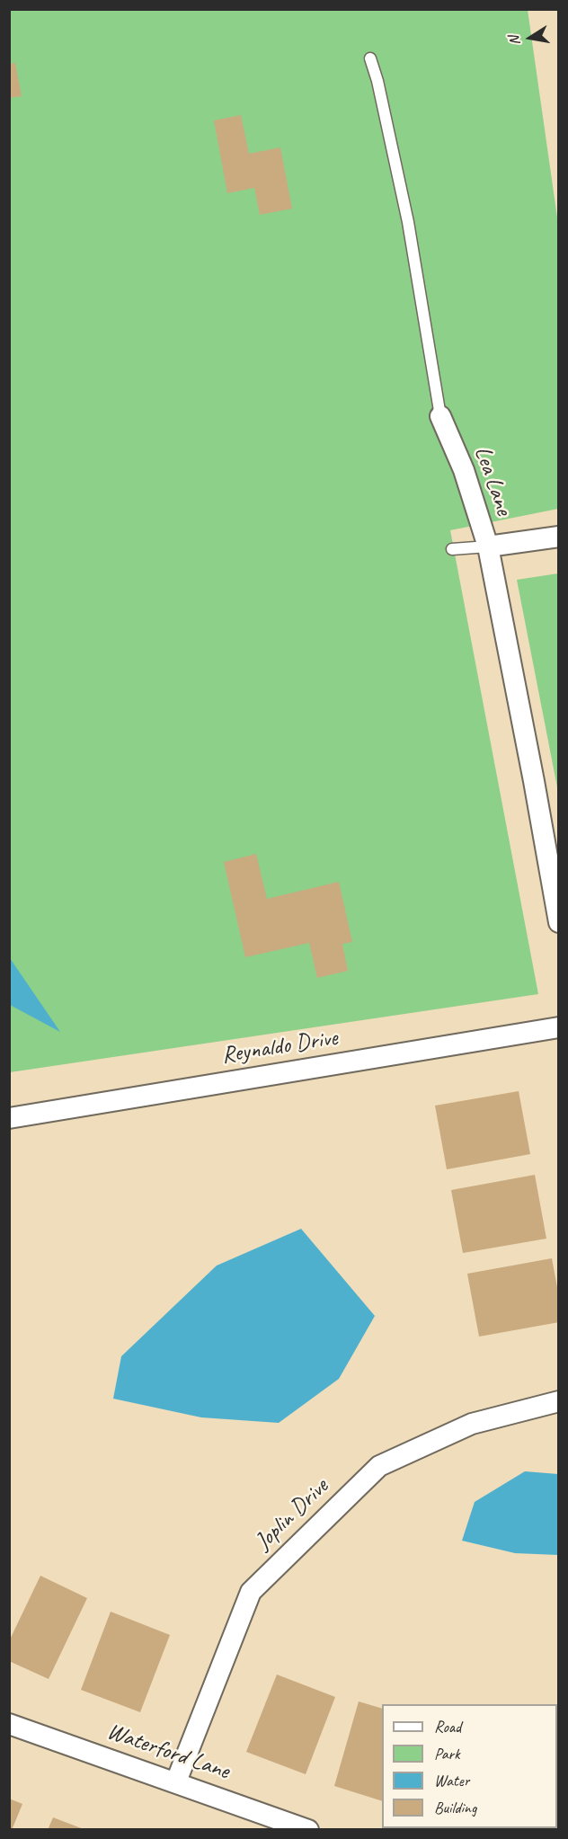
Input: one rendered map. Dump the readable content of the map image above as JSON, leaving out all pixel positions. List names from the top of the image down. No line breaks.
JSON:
{"streets":{"street":["Lea Lane","Reynaldo Drive","Joplin Drive","Waterford Lane"]},"crossings":[["Joplin Drive","Waterford Lane"]],"legend":["Road","Park","Water","Building"],"north":"left"}
